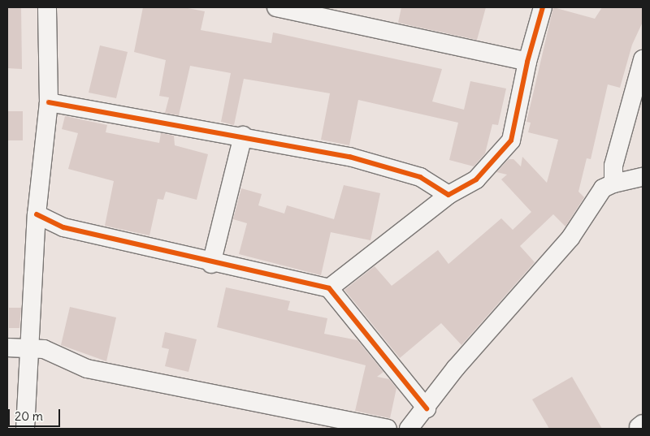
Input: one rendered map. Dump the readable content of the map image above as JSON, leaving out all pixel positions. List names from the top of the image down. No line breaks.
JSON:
{"scale_bar":"20 m"}
